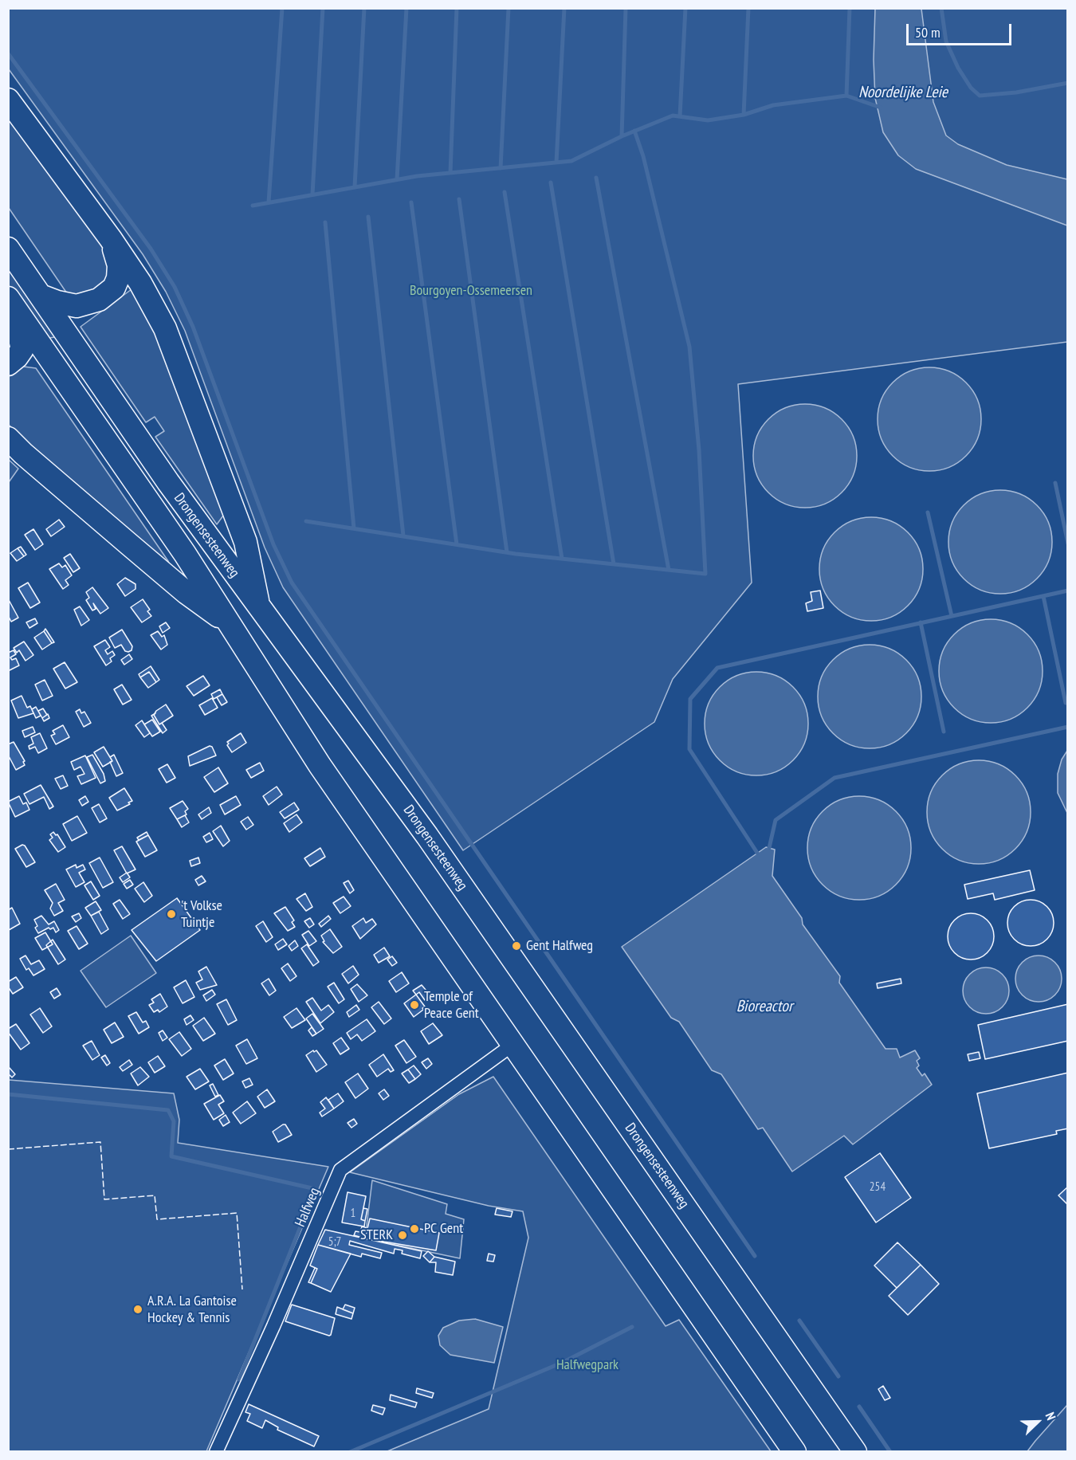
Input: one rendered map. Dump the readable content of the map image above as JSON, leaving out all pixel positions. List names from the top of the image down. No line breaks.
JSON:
{"streets":{"highway":["Drongensesteenweg"],"street":["Halfweg"]},"crossings":[["Drongensesteenweg","Halfweg"]],"water":["Noordelijke Leie","Bioreactor"],"parks":["Bourgoyen-Ossemeersen","Halfwegpark"],"places":["'t Volkse Tuintje","Gent Halfweg","Temple of Peace Gent","PC Gent","STERK","A.R.A. La Gantoise Hockey & Tennis"],"house_numbers":["254","1","5;7"],"scale_bar":"50 m","north":"top right"}
